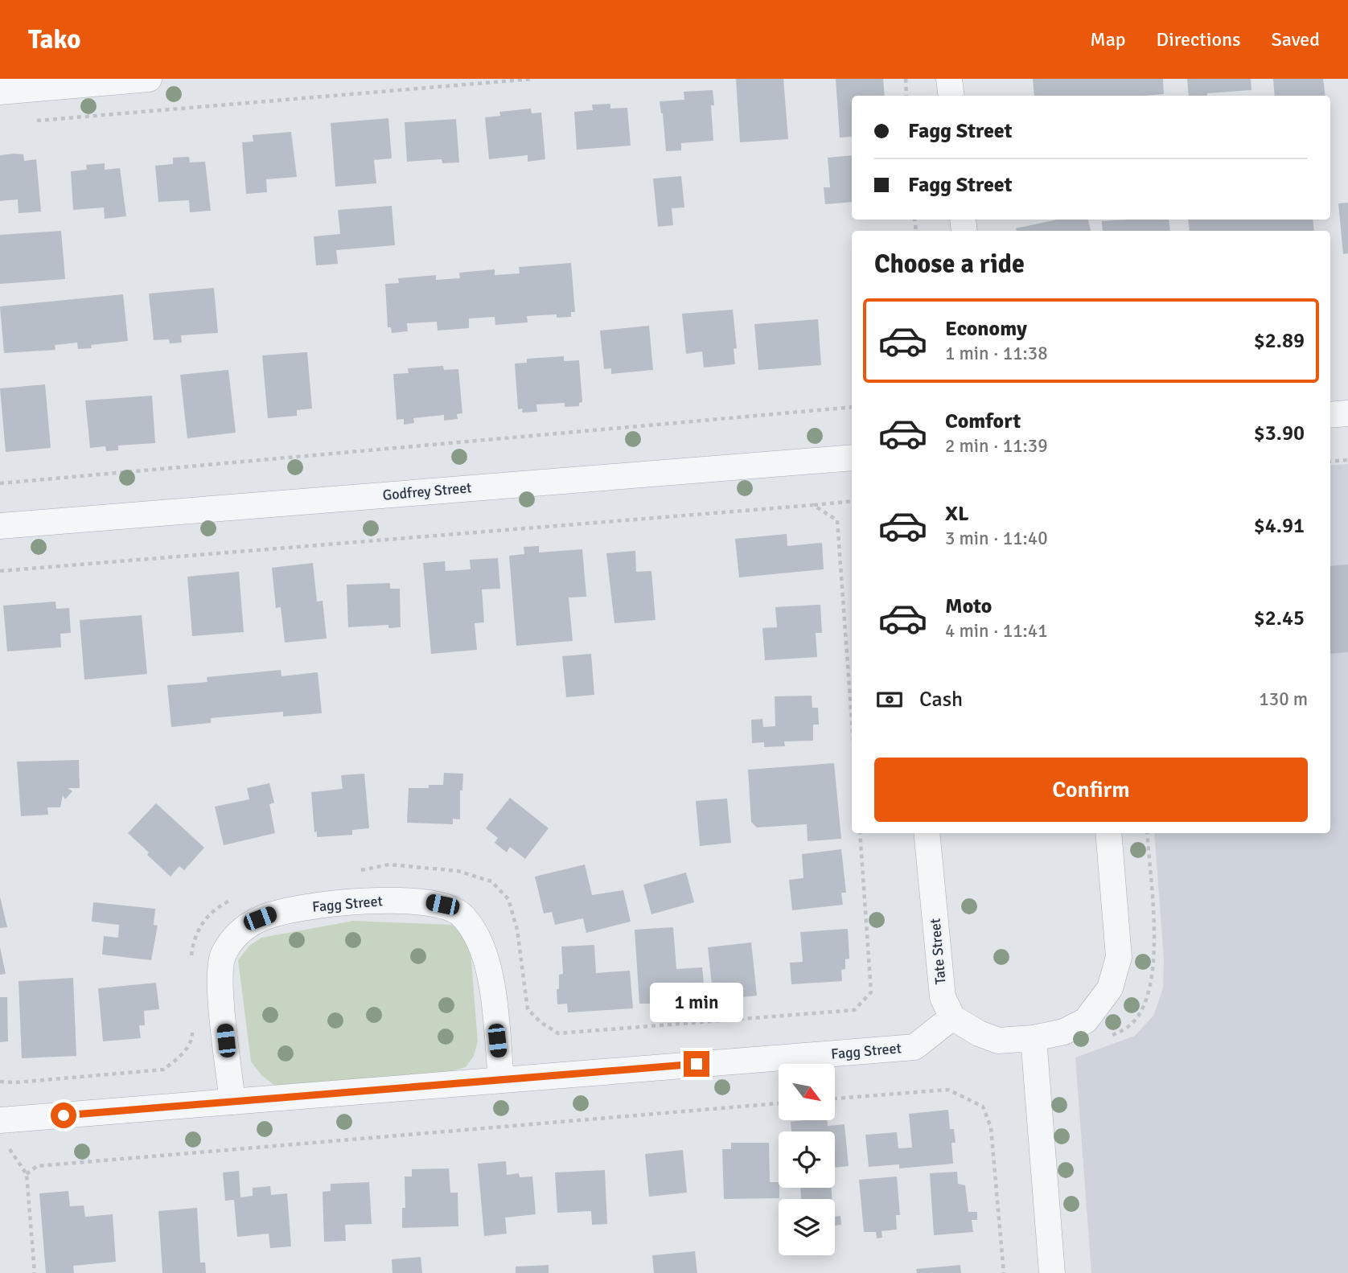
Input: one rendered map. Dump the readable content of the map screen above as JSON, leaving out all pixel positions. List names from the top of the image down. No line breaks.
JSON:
{"streets":{"street":["Godfrey Street","Fagg Street","Tate Street"]},"crossings":[["Fagg Street","Tate Street"]],"north":"bottom right","page":{"header":"Tako","nav":["Map","Directions","Saved"],"banner":["Fagg Street","Fagg Street"],"heading":"Choose a ride","list":[{"name":"Economy","note":"1 min · 11:38","value":"$2.89"},{"name":"Comfort","note":"2 min · 11:39","value":"$3.90"},{"name":"XL","note":"3 min · 11:40","value":"$4.91"},{"name":"Moto","note":"4 min · 11:41","value":"$2.45"}],"pay":["Cash","130 m"],"buttons":"Confirm","bubble":"1 min"}}
